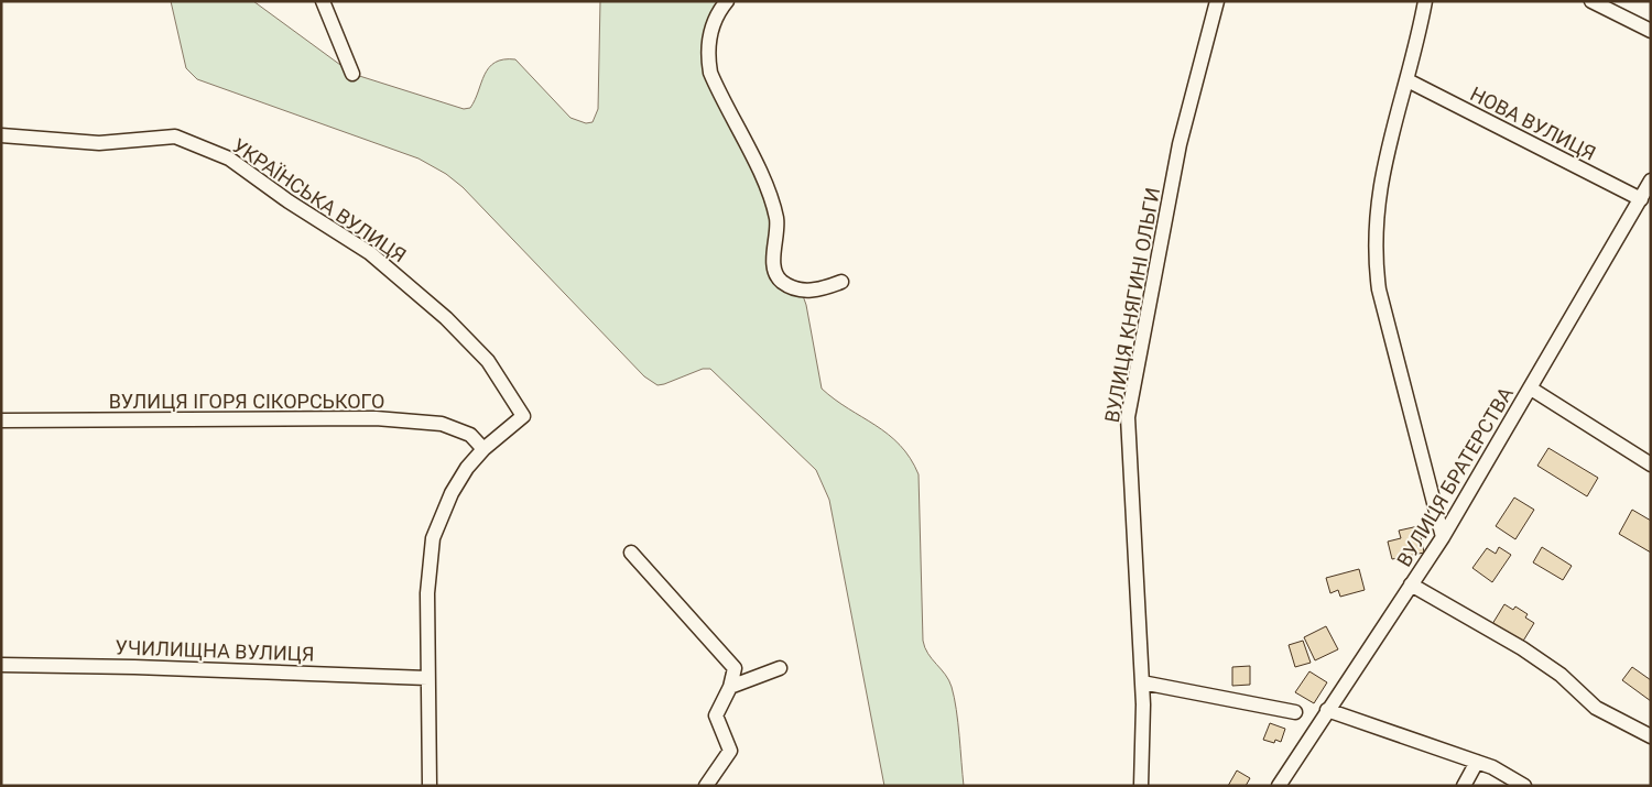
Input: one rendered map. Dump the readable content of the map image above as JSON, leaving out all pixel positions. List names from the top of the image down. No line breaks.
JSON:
{"streets":{"street":["НОВА ВУЛИЦЯ","УКРАЇНСЬКА ВУЛИЦЯ","ВУЛИЦЯ КНЯГИНІ ОЛЬГИ","ВУЛИЦЯ ІГОРЯ СІКОРСЬКОГО","ВУЛИЦЯ БРАТЕРСТВА","УЧИЛИЩНА ВУЛИЦЯ"]},"crossings":[["НОВА ВУЛИЦЯ","ВУЛИЦЯ БРАТЕРСТВА"],["УКРАЇНСЬКА ВУЛИЦЯ","ВУЛИЦЯ ІГОРЯ СІКОРСЬКОГО"]]}
